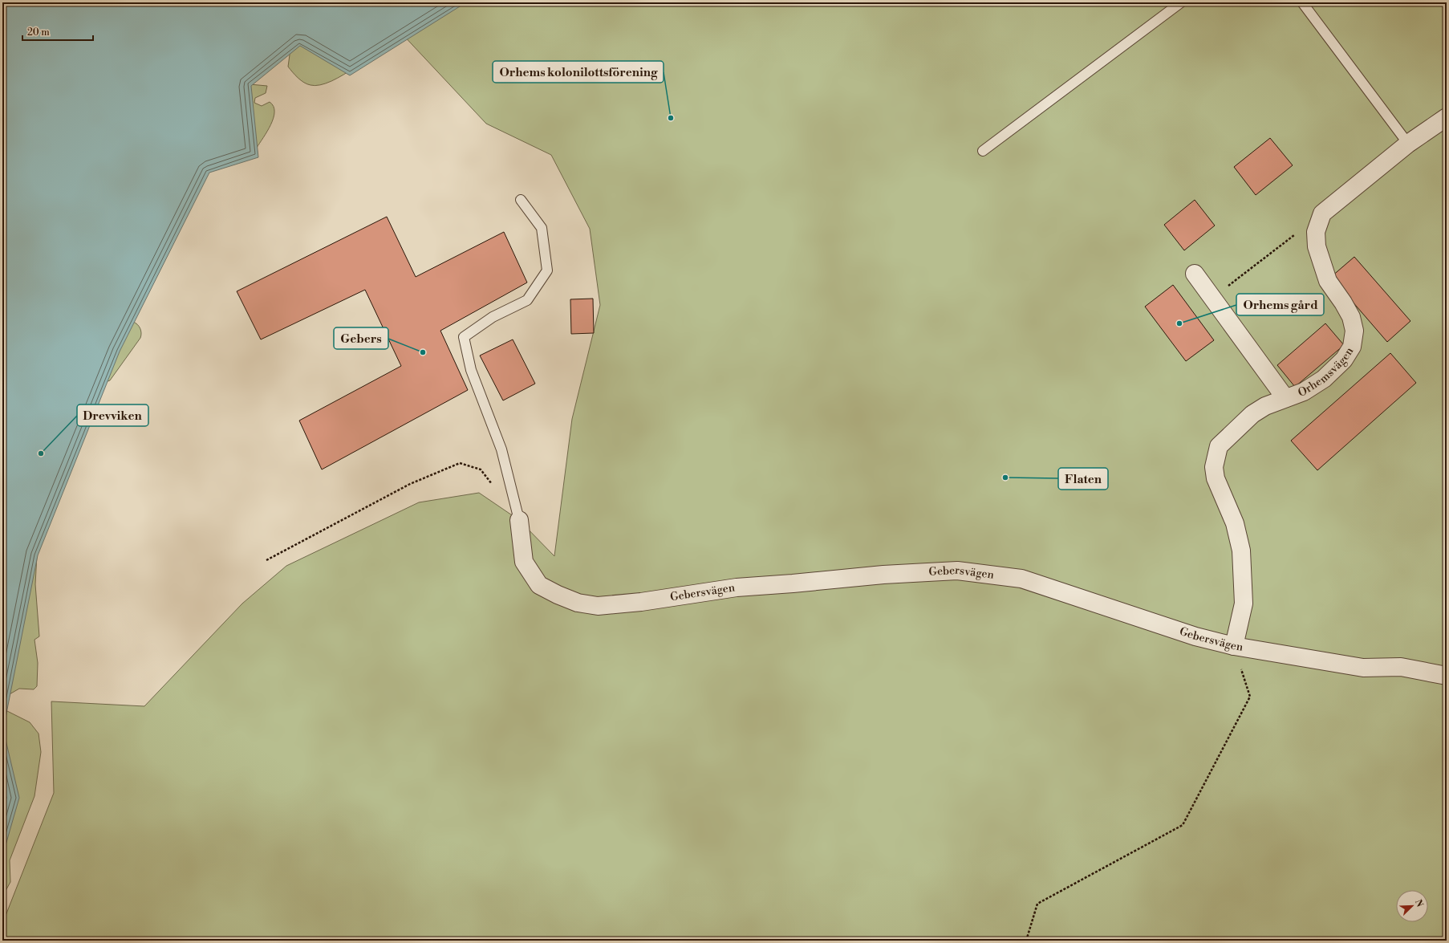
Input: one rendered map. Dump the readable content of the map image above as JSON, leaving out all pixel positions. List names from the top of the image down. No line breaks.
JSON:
{"streets":{"street":["Orhemsvägen","Gebersvägen"]},"crossings":[["Orhemsvägen","Gebersvägen"]],"places":["Orhems kolonilottsförening","Orhems gård","Gebers","Drevviken","Flaten"],"scale_bar":"20 m","north":"top right"}
